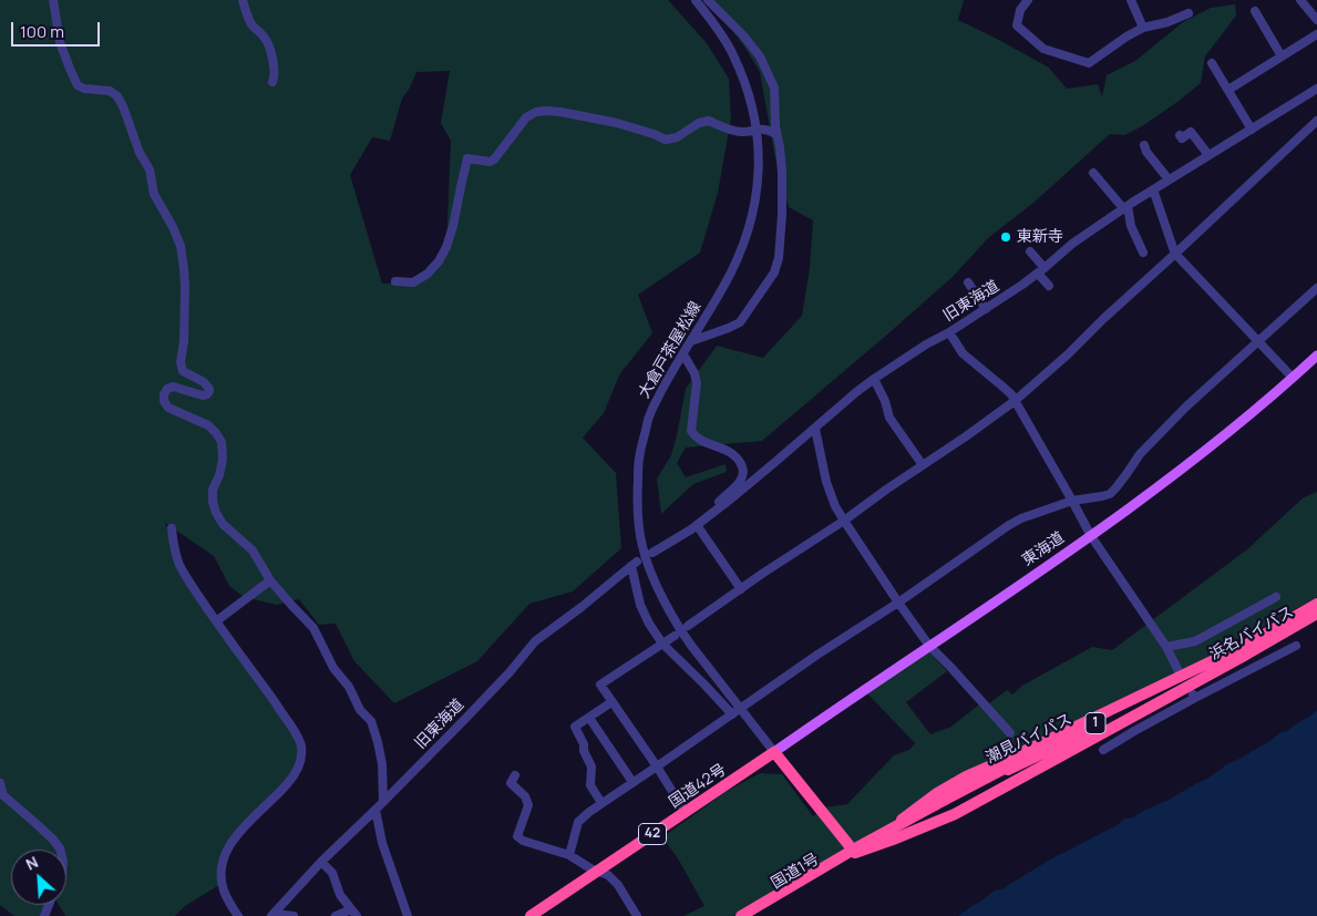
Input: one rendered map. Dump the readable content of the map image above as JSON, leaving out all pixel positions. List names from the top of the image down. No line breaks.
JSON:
{"streets":{"highway":["浜名バイパス","1","潮見バイパス","国道42号","42","国道1号"],"main road":["東海道"],"street":["旧東海道","大倉戸茶屋松線"]},"crossings":[["大倉戸茶屋松線","東海道"],["大倉戸茶屋松線","国道42号"],["東海道","国道42号"],["浜名バイパス","潮見バイパス"]],"places":["東新寺"],"scale_bar":"100 m","north":"top left"}
